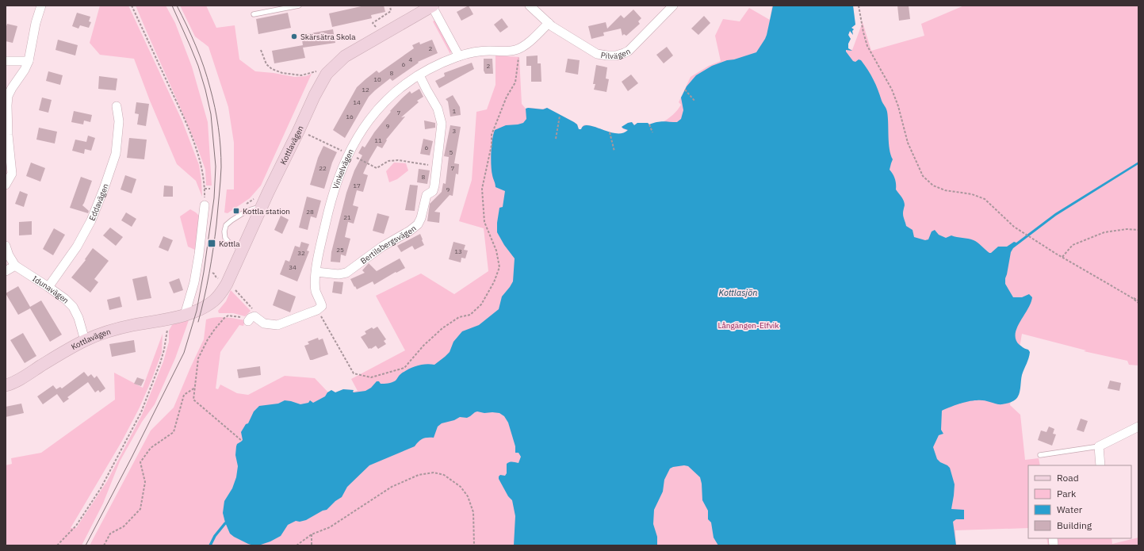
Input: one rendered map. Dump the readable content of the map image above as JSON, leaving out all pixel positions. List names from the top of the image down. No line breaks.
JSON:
{"streets":{"street":["Pilvägen","Kottlavägen","Vinkelvägen","Eddavägen","Bertilsbergsvägen","Idunavägen"]},"crossings":[["Kottlavägen","Idunavägen"],["Vinkelvägen","Bertilsbergsvägen"],["Eddavägen","Idunavägen"]],"water":["Kottlasjön"],"parks":["Långängen-Elfvik"],"places":{"other":["Skärsätra Skola"],"transit":["Kottla station","Kottla"]},"house_numbers":["2","4","6","2","8","10","12","14","1","7","16","9","3","11","6","5","22","7","8","17","9","28","21","25","13","32","34"],"legend":["Road","Park","Water","Building"]}
